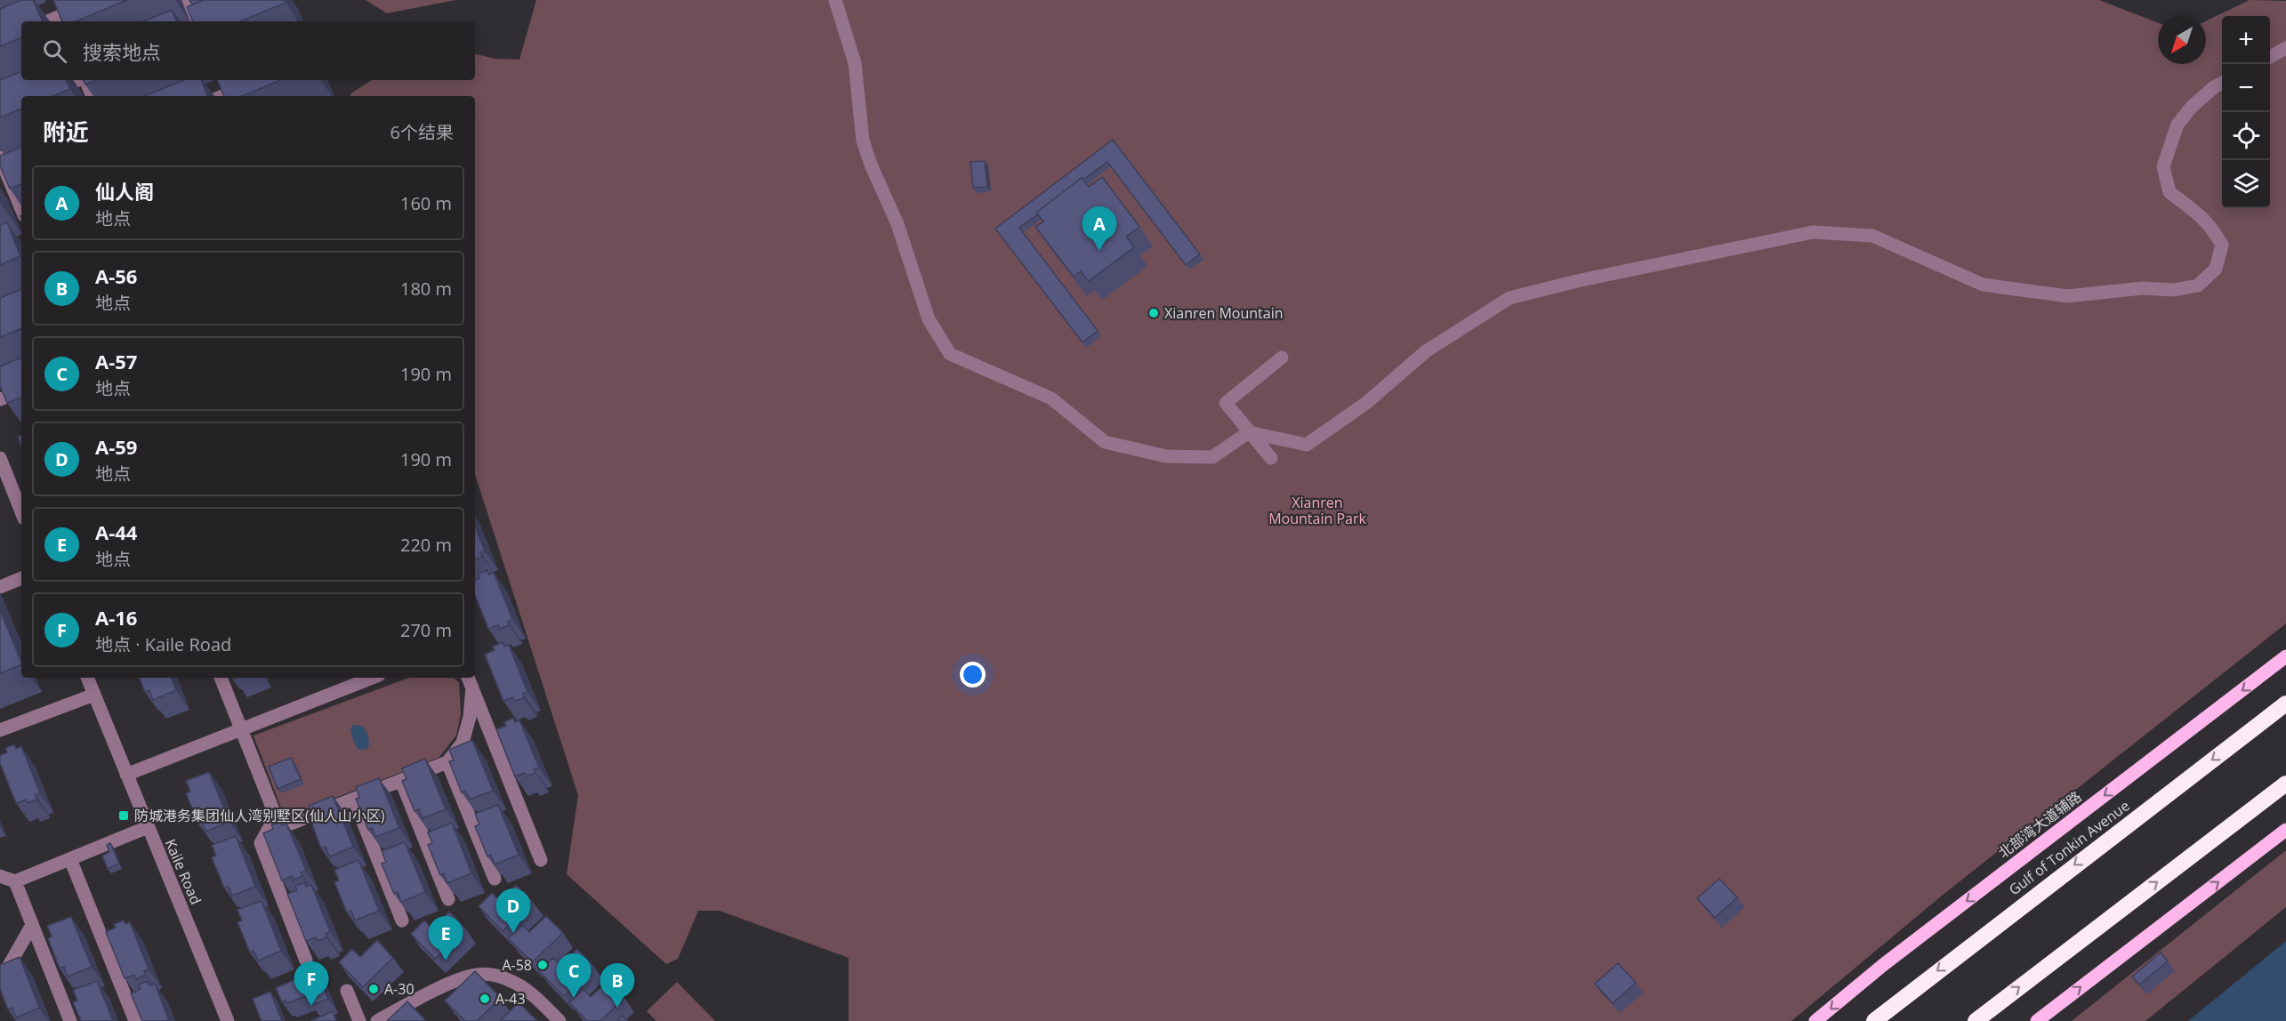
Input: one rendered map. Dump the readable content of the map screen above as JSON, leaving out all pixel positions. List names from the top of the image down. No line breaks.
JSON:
{"streets":{"highway":["Gulf of Tonkin Avenue"],"main road":["北部湾大道辅路"],"street":["Kaile Road"]},"one_way":["北部湾大道辅路"],"parks":["Xianren Mountain Park"],"places":{"other":["Xianren Mountain","A-58","A-30","A-43"],"transit":["防城港务集团仙人湾别墅区(仙人山小区)"]},"north":"bottom left","page":{"map_buttons":["+","−"],"search":"搜索地点","heading":["附近","6个结果"],"list":[{"mark":"A","name":"仙人阁","note":"地点","value":"160 m"},{"mark":"B","name":"A-56","note":"地点","value":"180 m"},{"mark":"C","name":"A-57","note":"地点","value":"190 m"},{"mark":"D","name":"A-59","note":"地点","value":"190 m"},{"mark":"E","name":"A-44","note":"地点","value":"220 m"},{"mark":"F","name":"A-16","note":"地点 · Kaile Road","value":"270 m"}],"pins":["A","D","E","C","F","B"]}}
